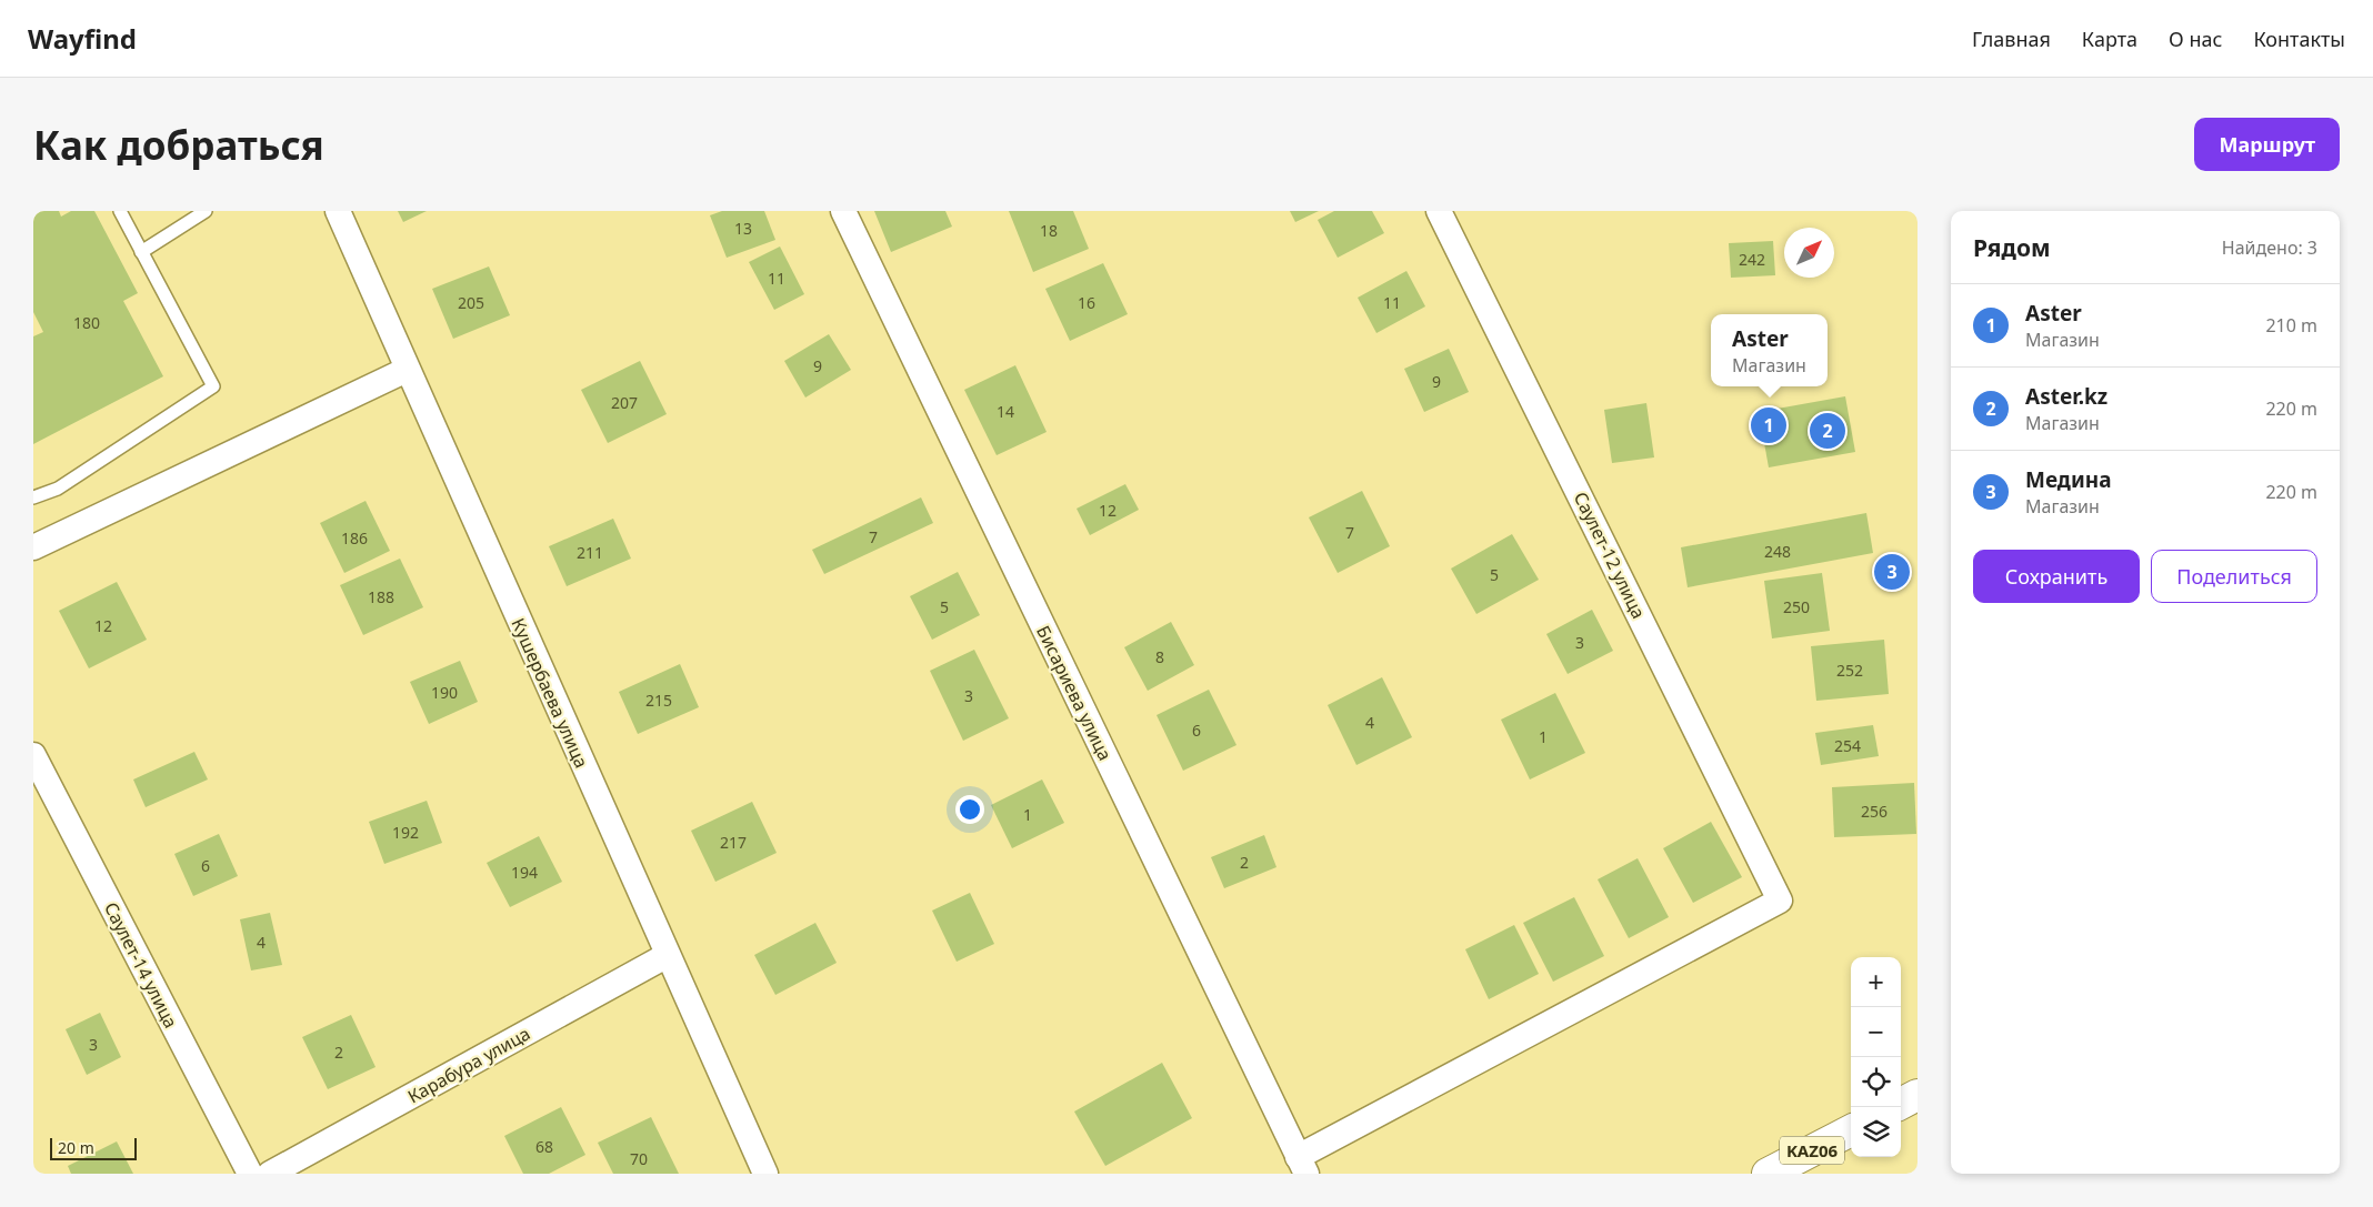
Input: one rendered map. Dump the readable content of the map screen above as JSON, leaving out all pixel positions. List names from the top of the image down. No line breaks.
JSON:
{"streets":{"main road":["KAZ06"],"street":["Саулет-12 улица","Кушербаева улица","Бисариева улица","Саулет-14 улица","Карабура улица"]},"crossings":[["Саулет-12 улица","Бисариева улица"],["Кушербаева улица","Карабура улица"]],"house_numbers":["13","18","242","11","205","16","11","180","9","9","207","14","12","7","7","186","248","211","5","188","5","250","12","3","8","252","190","3","215","4","6","1","254","256","1","192","217","2","6","194","4","3","2","68","70"],"scale_bar":"20 m","north":"top right","page":{"header":"Wayfind","nav":["Главная","Карта","О нас","Контакты"],"buttons":["Маршрут",["Сохранить","Поделиться"]],"title":"Как добраться","heading":["Рядом","Найдено: 3"],"list":[{"mark":"1","name":"Aster","note":"Магазин","value":"210 m"},{"mark":"2","name":"Aster.kz","note":"Магазин","value":"220 m"},{"mark":"3","name":"Медина","note":"Магазин","value":"220 m"}],"popup":["Aster","Магазин"],"pins":["1","2","3"],"map_buttons":["+","−"],"scale":"20 m"}}
